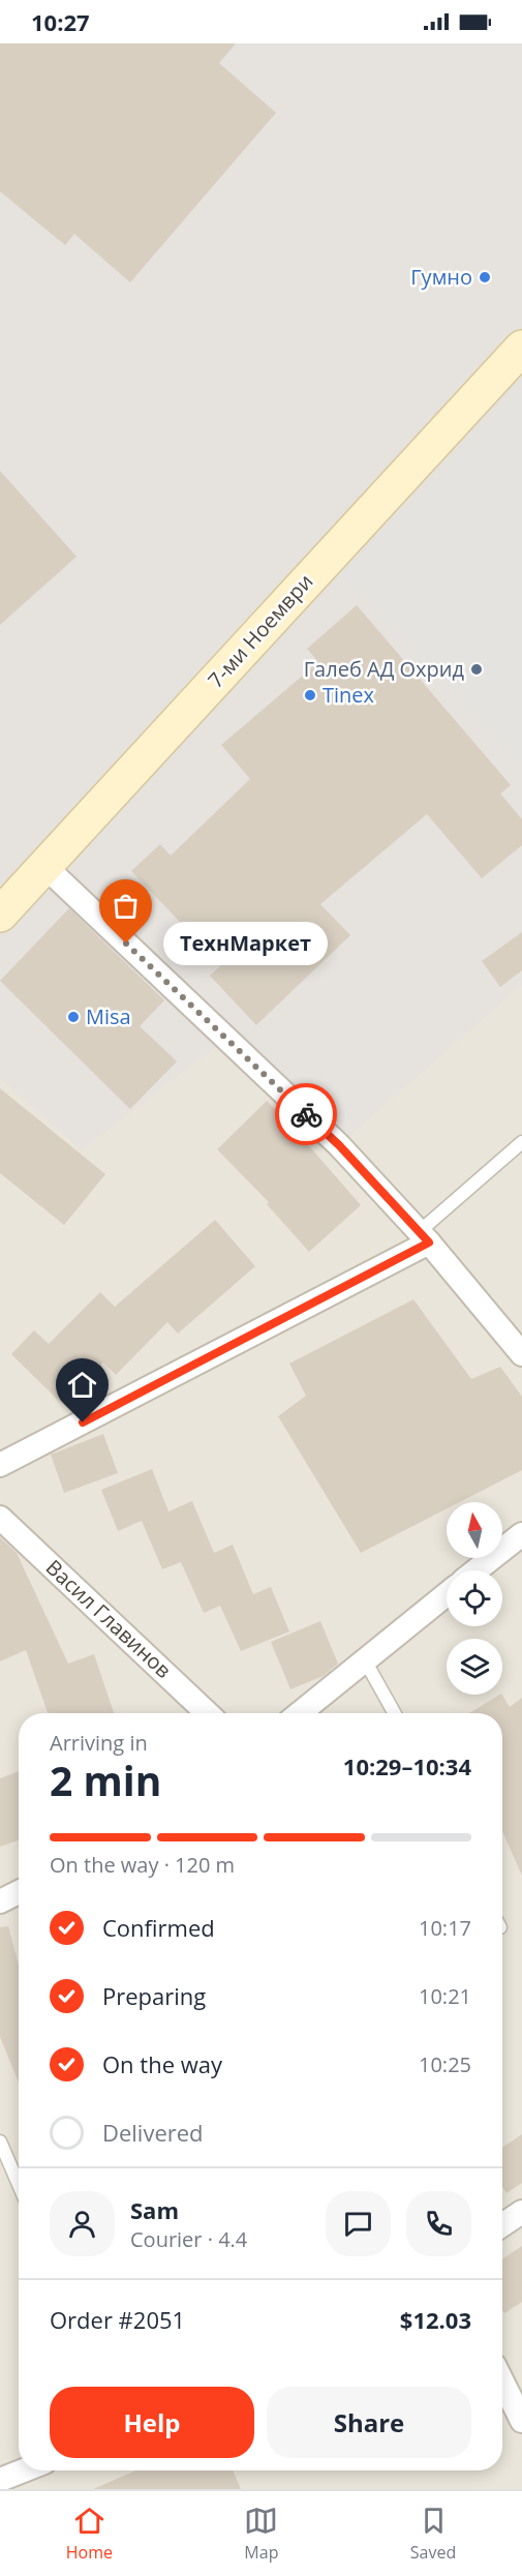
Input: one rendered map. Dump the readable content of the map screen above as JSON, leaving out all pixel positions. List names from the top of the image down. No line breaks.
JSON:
{"streets":{"street":["7-ми Ноември","Васил Главинов"]},"places":["Гумно","Галеб АД Охрид","Tinex","ТехнМаркет","Misa"],"north":"top","page":{"status":"10:27","bubble":"ТехнМаркет","heading":["2 min","Arriving in","10:29–10:34"],"panel":["Sam","Courier · 4.4","Order #2051","$12.03"],"bar":"On the way · 120 m","list":[["Confirmed","10:17"],["Preparing","10:21"],["On the way","10:25"],"Delivered"],"buttons":["Help","Share"],"tabs":["Home","Map","Saved"]}}
